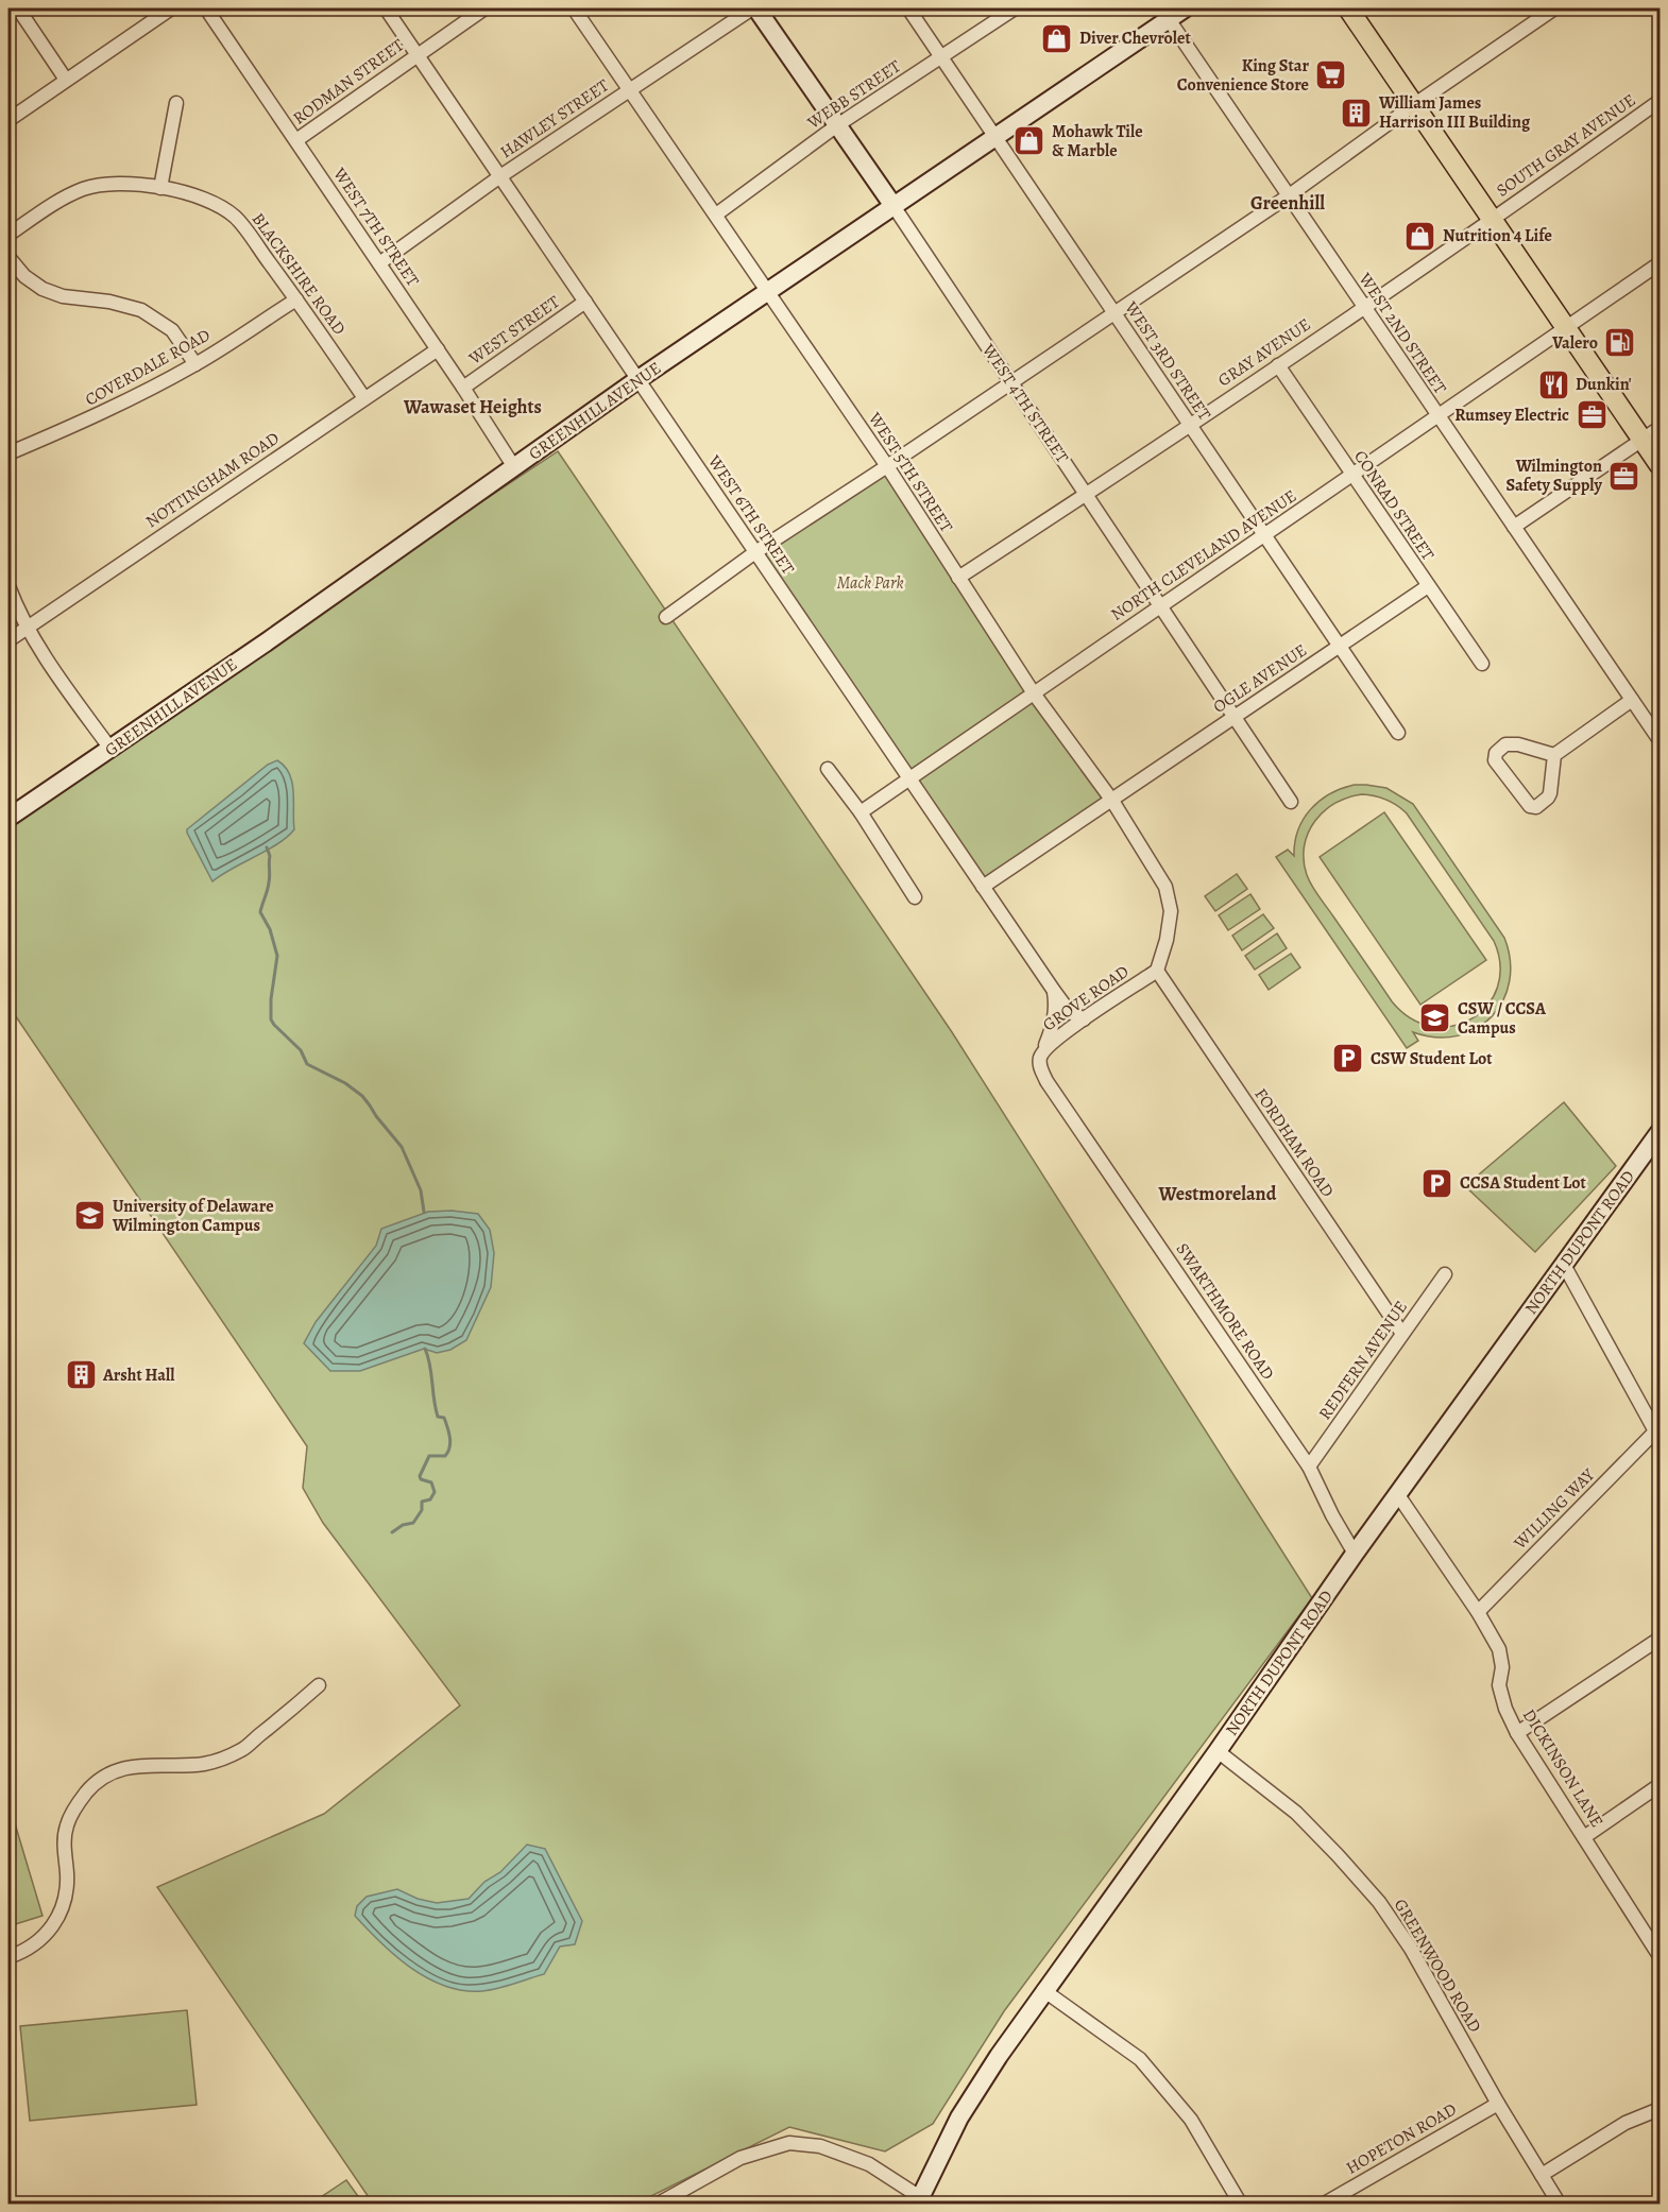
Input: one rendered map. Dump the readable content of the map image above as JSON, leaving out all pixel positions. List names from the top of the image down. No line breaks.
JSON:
{"streets":{"street":["RODMAN STREET","WEBB STREET","HAWLEY STREET","SOUTH GRAY AVENUE","WEST 7TH STREET","BLACKSHIRE ROAD","WEST STREET","WEST 2ND STREET","GRAY AVENUE","WEST 3RD STREET","COVERDALE ROAD","WEST 4TH STREET","GREENHILL AVENUE","WEST 5TH STREET","NOTTINGHAM ROAD","CONRAD STREET","WEST 6TH STREET","NORTH CLEVELAND AVENUE","OGLE AVENUE","GROVE ROAD","FORDHAM ROAD","NORTH DUPONT ROAD","SWARTHMORE ROAD","REDFERN AVENUE","WILLING WAY","DICKINSON LANE","GREENWOOD ROAD","HOPETON ROAD"]},"crossings":[["RODMAN STREET","WEST 7TH STREET"],["RODMAN STREET","WEST 6TH STREET"],["WEBB STREET","WEST 3RD STREET"],["WEBB STREET","WEST 4TH STREET"],["WEBB STREET","WEST 5TH STREET"],["HAWLEY STREET","WEST 7TH STREET"],["HAWLEY STREET","WEST 4TH STREET"],["HAWLEY STREET","WEST 5TH STREET"],["HAWLEY STREET","WEST 6TH STREET"],["SOUTH GRAY AVENUE","GRAY AVENUE"],["WEST 7TH STREET","WEST STREET"],["WEST 7TH STREET","GREENHILL AVENUE"],["WEST 7TH STREET","NOTTINGHAM ROAD"],["BLACKSHIRE ROAD","COVERDALE ROAD"],["BLACKSHIRE ROAD","NOTTINGHAM ROAD"],["WEST STREET","WEST 6TH STREET"],["WEST 2ND STREET","GRAY AVENUE"],["WEST 2ND STREET","GREENHILL AVENUE"],["WEST 2ND STREET","NORTH CLEVELAND AVENUE"],["GRAY AVENUE","WEST 3RD STREET"],["GRAY AVENUE","WEST 4TH STREET"],["GRAY AVENUE","WEST 5TH STREET"],["GRAY AVENUE","CONRAD STREET"],["WEST 3RD STREET","GREENHILL AVENUE"],["WEST 3RD STREET","NORTH CLEVELAND AVENUE"],["WEST 3RD STREET","OGLE AVENUE"],["WEST 4TH STREET","GREENHILL AVENUE"],["WEST 4TH STREET","NORTH CLEVELAND AVENUE"],["WEST 4TH STREET","OGLE AVENUE"],["GREENHILL AVENUE","WEST 5TH STREET"],["GREENHILL AVENUE","WEST 6TH STREET"],["WEST 5TH STREET","NORTH CLEVELAND AVENUE"],["WEST 5TH STREET","OGLE AVENUE"],["WEST 5TH STREET","GROVE ROAD"],["WEST 5TH STREET","FORDHAM ROAD"],["CONRAD STREET","NORTH CLEVELAND AVENUE"],["CONRAD STREET","OGLE AVENUE"],["WEST 6TH STREET","NORTH CLEVELAND AVENUE"],["WEST 6TH STREET","OGLE AVENUE"],["WEST 6TH STREET","GROVE ROAD"],["GROVE ROAD","FORDHAM ROAD"],["GROVE ROAD","SWARTHMORE ROAD"],["FORDHAM ROAD","REDFERN AVENUE"],["NORTH DUPONT ROAD","SWARTHMORE ROAD"],["NORTH DUPONT ROAD","DICKINSON LANE"],["NORTH DUPONT ROAD","GREENWOOD ROAD"],["SWARTHMORE ROAD","REDFERN AVENUE"],["WILLING WAY","DICKINSON LANE"],["GREENWOOD ROAD","HOPETON ROAD"]],"districts":["Greenhill","Wawaset Heights","Westmoreland"],"parks":["Mack Park"],"places":{"shop":["Diver Chevrolet","Mohawk Tile & Marble","Nutrition 4 Life"],"supermarket":["King Star Convenience Store"],"building":["William James Harrison III Building","Arsht Hall"],"fuel station":["Valero"],"restaurant":["Dunkin'"],"office":["Rumsey Electric","Wilmington Safety Supply"],"school or university":["CSW / CCSA Campus","University of Delaware Wilmington Campus"],"parking":["CSW Student Lot","CCSA Student Lot"]}}
